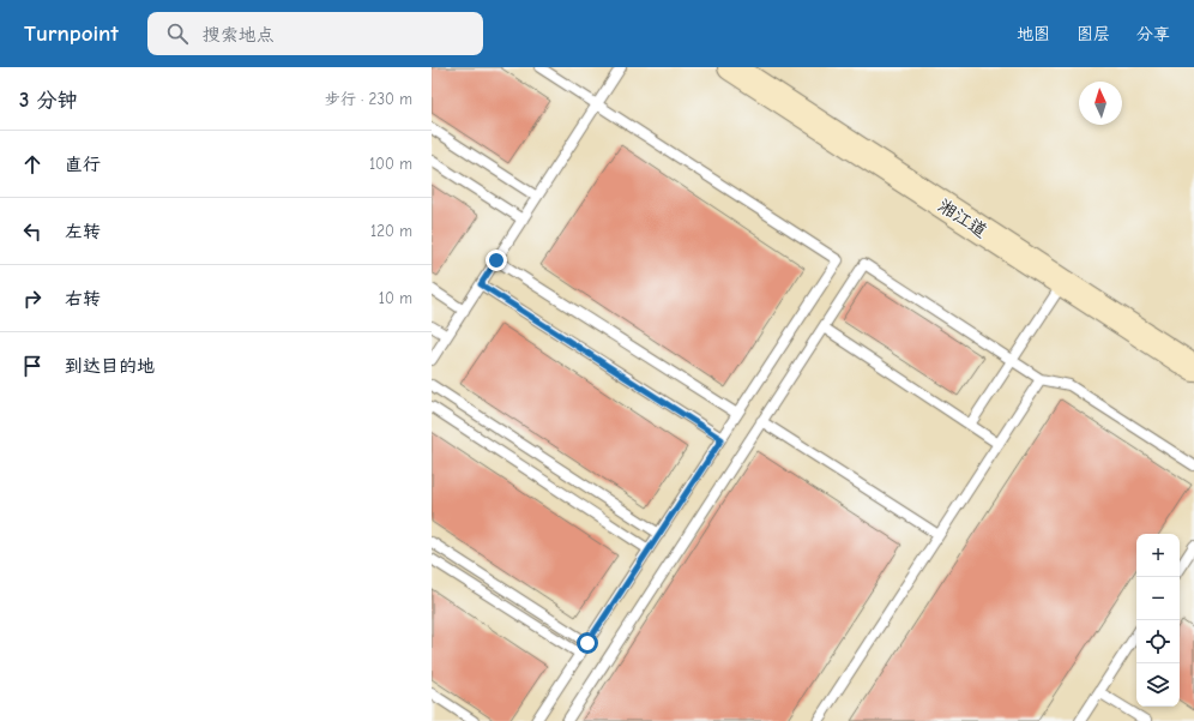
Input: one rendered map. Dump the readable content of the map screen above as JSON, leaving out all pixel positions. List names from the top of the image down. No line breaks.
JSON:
{"streets":{"main road":["湘江道"]},"north":"top","page":{"header":"Turnpoint","search":"搜索地点","nav":["地图","图层","分享"],"heading":["3 分钟","步行 · 230 m"],"list":[["直行","100 m"],["左转","120 m"],["右转","10 m"],"到达目的地"],"map_buttons":["+","−"]}}
